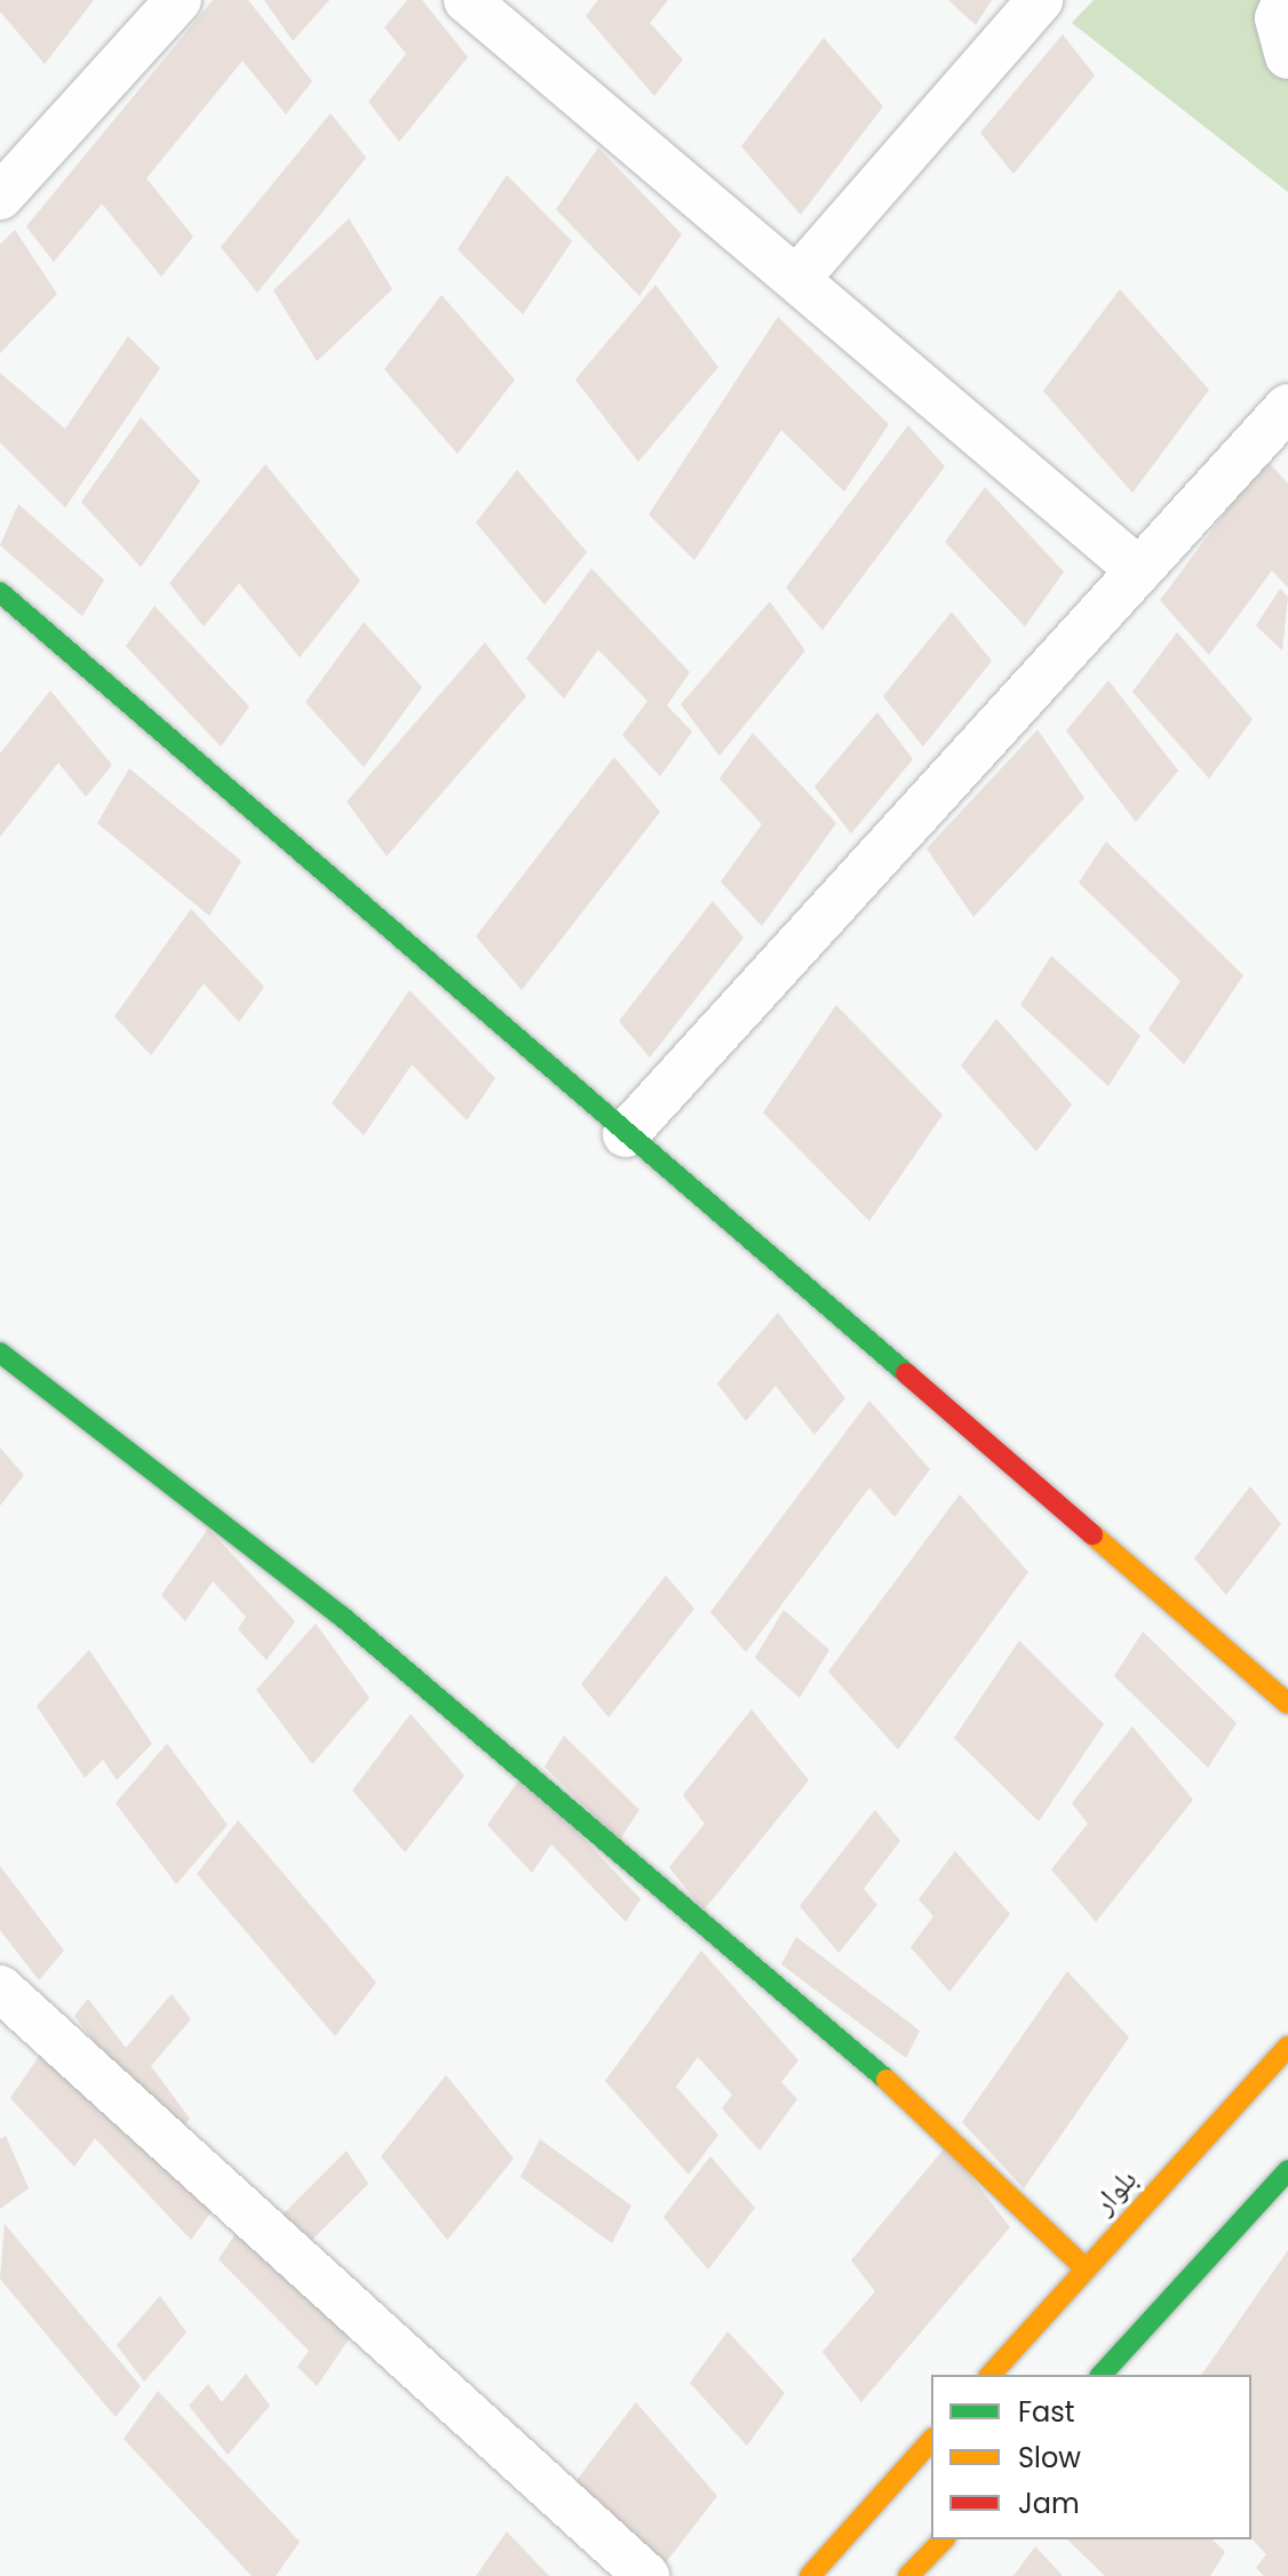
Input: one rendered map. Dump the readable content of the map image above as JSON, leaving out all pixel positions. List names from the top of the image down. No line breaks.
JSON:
{"streets":{"street":["بلوار"]},"legend":["Fast","Slow","Jam"]}
